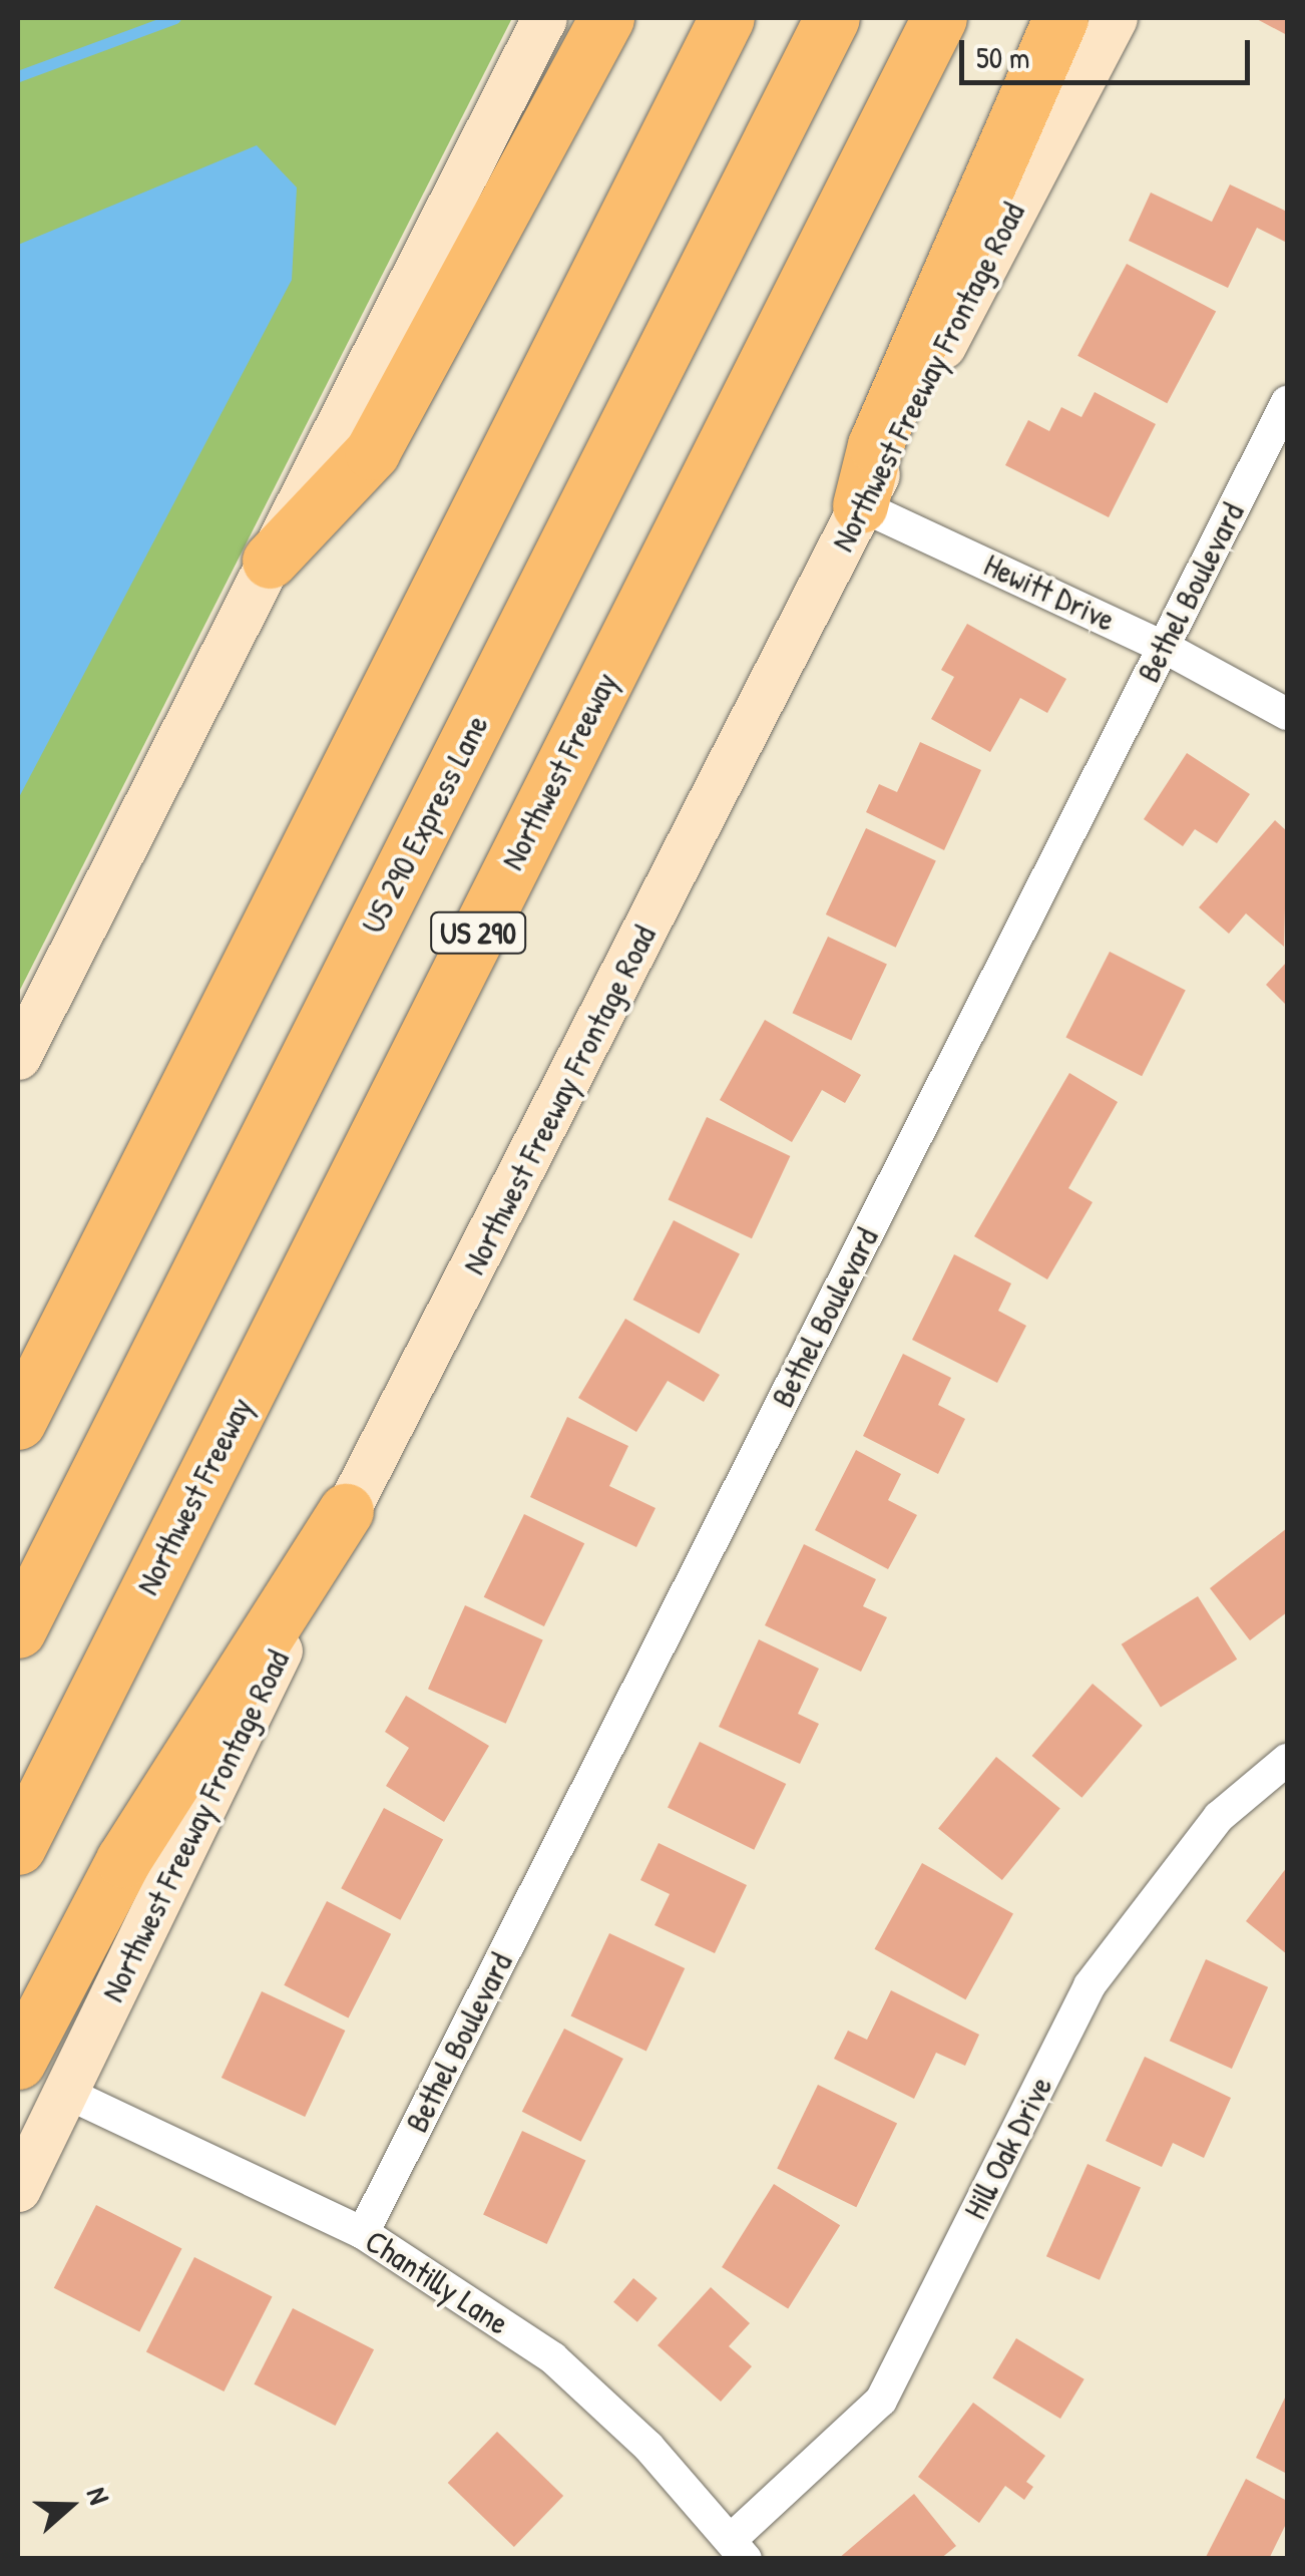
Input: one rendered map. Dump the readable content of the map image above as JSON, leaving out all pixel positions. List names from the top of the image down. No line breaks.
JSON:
{"streets":{"highway":["Northwest Freeway","US 290 Express Lane","US 290"],"main road":["Northwest Freeway Frontage Road"],"street":["Hewitt Drive","Bethel Boulevard","Hill Oak Drive","Chantilly Lane"]},"crossings":[["Northwest Freeway Frontage Road","Hewitt Drive"],["Northwest Freeway Frontage Road","Chantilly Lane"],["Hewitt Drive","Bethel Boulevard"],["Bethel Boulevard","Chantilly Lane"],["Hill Oak Drive","Chantilly Lane"]],"scale_bar":"50 m","north":"right"}
